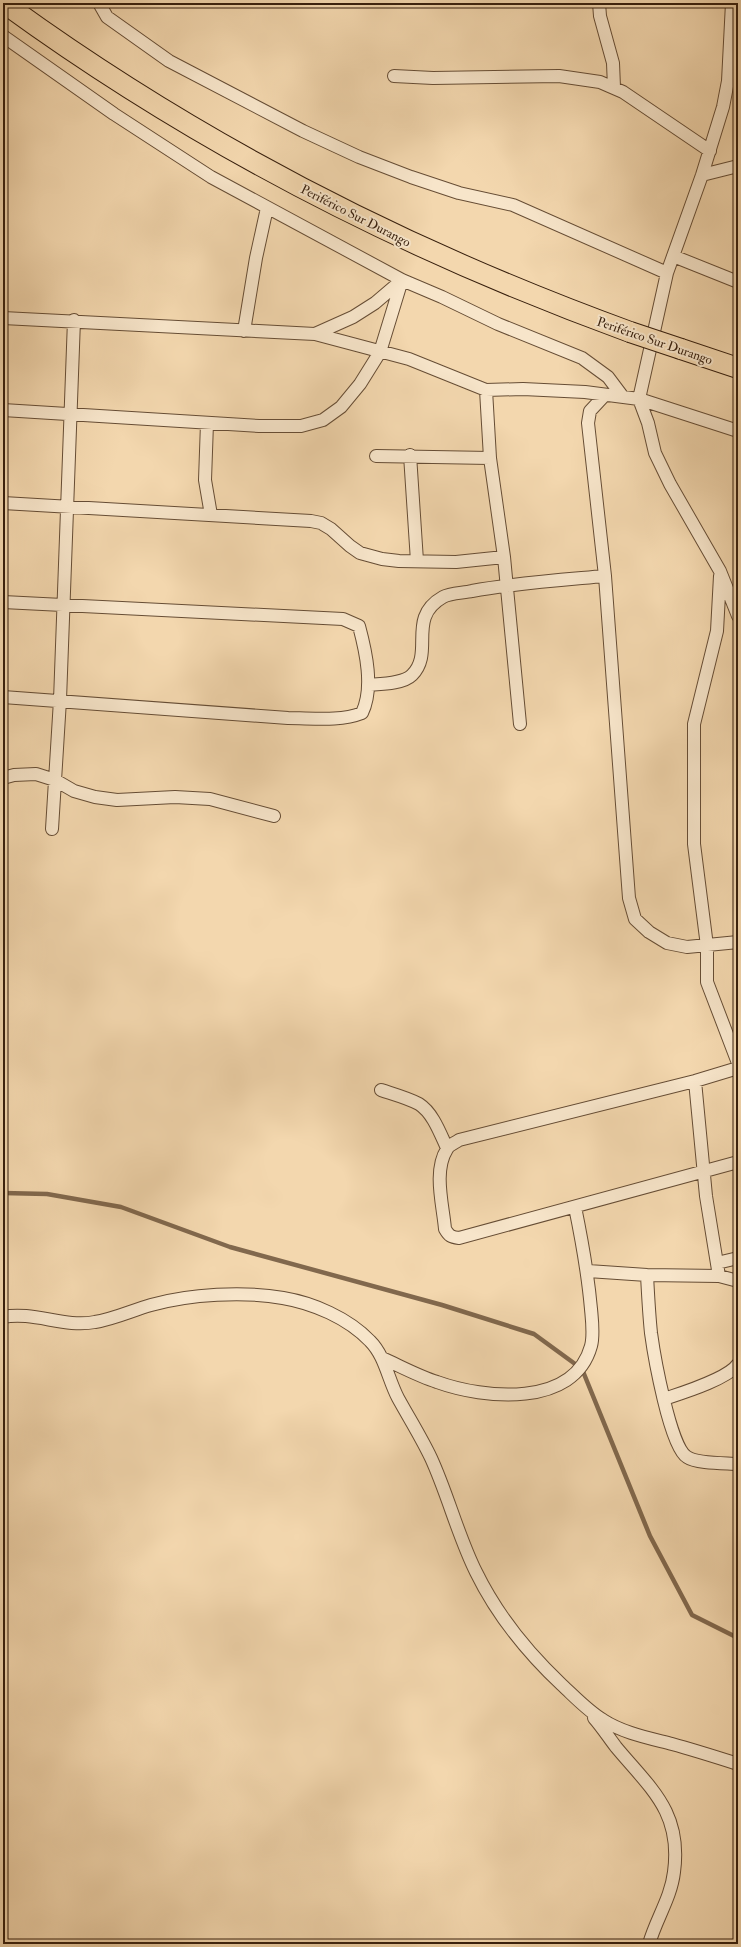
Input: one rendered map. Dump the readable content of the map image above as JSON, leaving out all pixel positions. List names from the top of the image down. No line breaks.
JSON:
{"streets":{"highway":["Periférico Sur Durango"]}}
